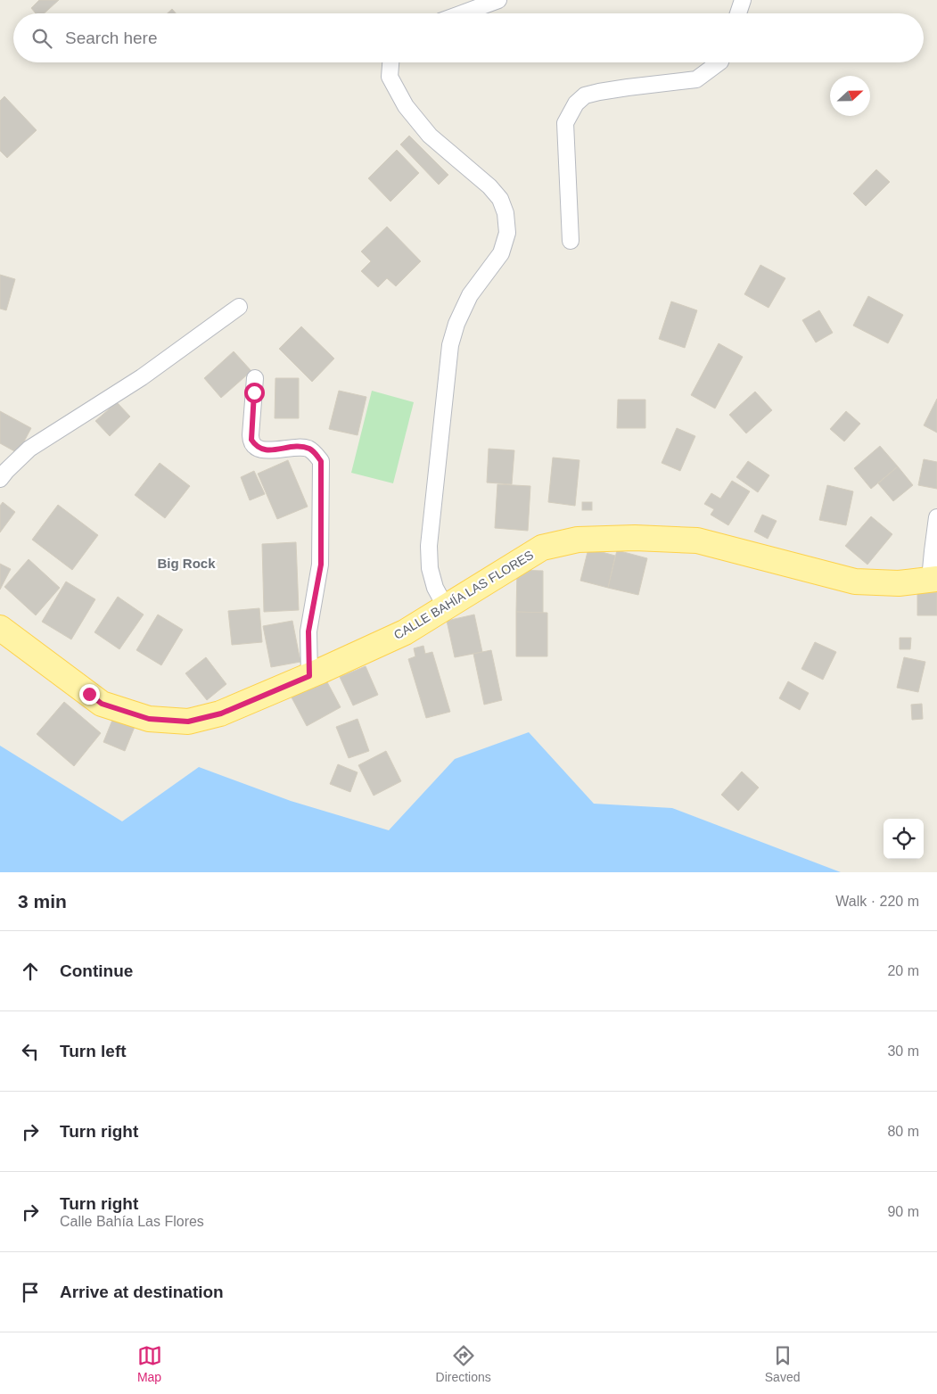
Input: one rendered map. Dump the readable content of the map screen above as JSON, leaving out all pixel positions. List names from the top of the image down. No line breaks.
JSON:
{"streets":{"main road":["CALLE BAHÍA LAS FLORES"]},"districts":["Big Rock"],"north":"right","page":{"search":"Search here","heading":["3 min","Walk · 220 m"],"list":[["Continue","20 m"],["Turn left","30 m"],["Turn right","80 m"],["Turn right","Calle Bahía Las Flores","90 m"],"Arrive at destination"],"nav":["Map","Directions","Saved"]}}
